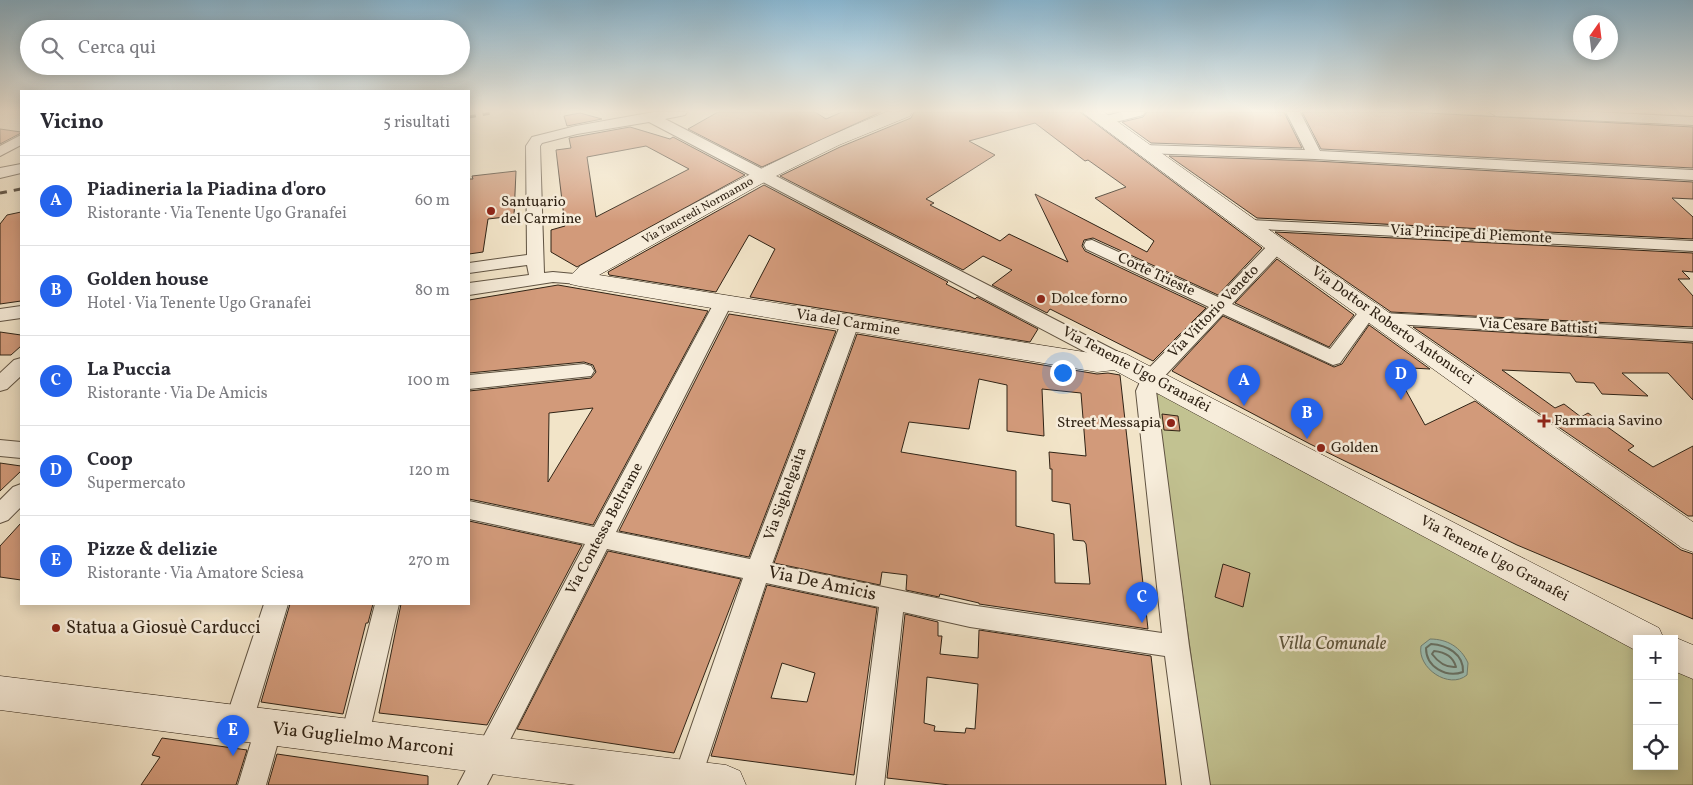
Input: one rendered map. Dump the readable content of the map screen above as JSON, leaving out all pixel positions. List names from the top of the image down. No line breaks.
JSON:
{"streets":{"main road":["Via Tancredi Normanno","Via del Carmine","Via Dottor Roberto Antonucci","Via Tenente Ugo Granafei","Via Guglielmo Marconi"],"street":["Via Principe di Piemonte","Corte Trieste","Via Vittorio Veneto","Via Cesare Battisti","Via Sighelgaita","Via Contessa Beltrame","Via De Amicis"]},"crossings":[["Via Tancredi Normanno","Via del Carmine"],["Via Tancredi Normanno","Via Tenente Ugo Granafei"],["Via Principe di Piemonte","Via Dottor Roberto Antonucci"],["Corte Trieste","Via Vittorio Veneto"],["Corte Trieste","Via Dottor Roberto Antonucci"],["Corte Trieste","Via Cesare Battisti"],["Via Vittorio Veneto","Via Dottor Roberto Antonucci"],["Via Vittorio Veneto","Via Tenente Ugo Granafei"],["Via del Carmine","Via Tenente Ugo Granafei"],["Via del Carmine","Via Sighelgaita"],["Via del Carmine","Via Contessa Beltrame"],["Via Dottor Roberto Antonucci","Via Cesare Battisti"],["Via Sighelgaita","Via De Amicis"],["Via Sighelgaita","Via Guglielmo Marconi"],["Via Contessa Beltrame","Via De Amicis"],["Via Contessa Beltrame","Via Guglielmo Marconi"]],"parks":["Villa Comunale"],"places":{"other":["Santuario del Carmine","Dolce forno","Street Messapia","Golden","Statua a Giosuè Carducci"],"health":["Farmacia Savino"]},"north":"top","page":{"search":"Cerca qui","heading":["Vicino","5 risultati"],"list":[{"mark":"A","name":"Piadineria la Piadina d'oro","note":"Ristorante · Via Tenente Ugo Granafei","value":"60 m"},{"mark":"B","name":"Golden house","note":"Hotel · Via Tenente Ugo Granafei","value":"80 m"},{"mark":"C","name":"La Puccia","note":"Ristorante · Via De Amicis","value":"100 m"},{"mark":"D","name":"Coop","note":"Supermercato","value":"120 m"},{"mark":"E","name":"Pizze & delizie","note":"Ristorante · Via Amatore Sciesa","value":"270 m"}],"pins":["D","A","B","C","E"],"map_buttons":["+","−"]}}
